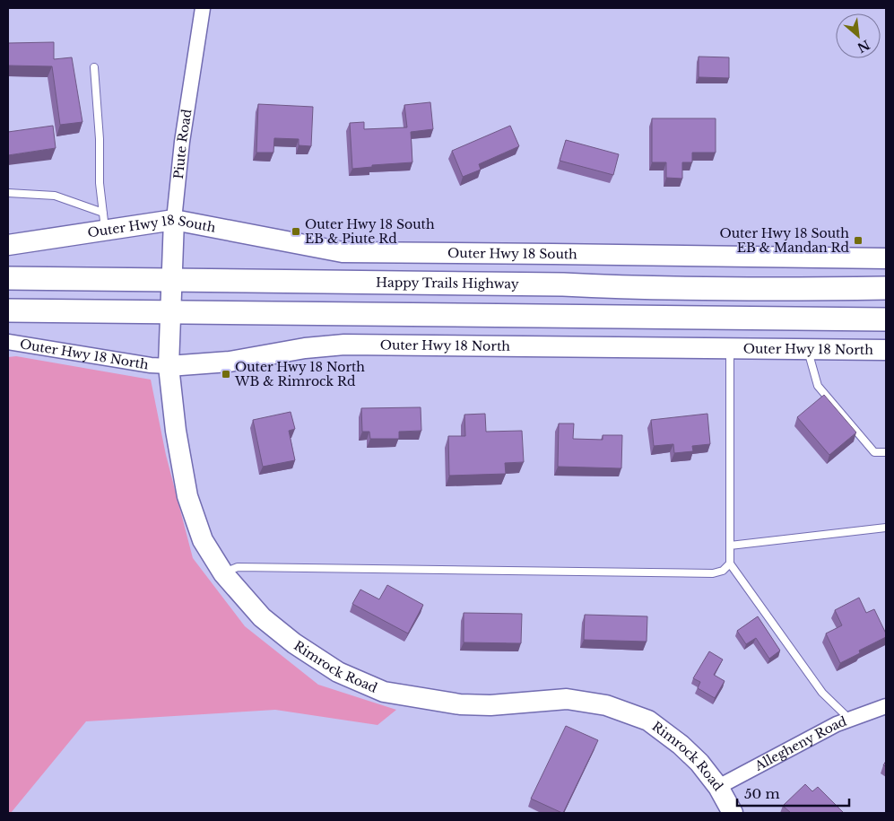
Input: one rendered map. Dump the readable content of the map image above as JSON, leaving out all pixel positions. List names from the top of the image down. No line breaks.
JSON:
{"streets":{"main road":["Happy Trails Highway"],"street":["Piute Road","Outer Hwy 18 South","Outer Hwy 18 North","Rimrock Road","Allegheny Road"]},"crossings":[["Piute Road","Outer Hwy 18 South"],["Piute Road","Happy Trails Highway"],["Piute Road","Rimrock Road"],["Happy Trails Highway","Rimrock Road"],["Outer Hwy 18 North","Rimrock Road"],["Rimrock Road","Allegheny Road"]],"places":{"transit":["Outer Hwy 18 South EB & Piute Rd","Outer Hwy 18 South EB & Mandan Rd","Outer Hwy 18 North WB & Rimrock Rd"]},"scale_bar":"50 m","north":"bottom right"}
